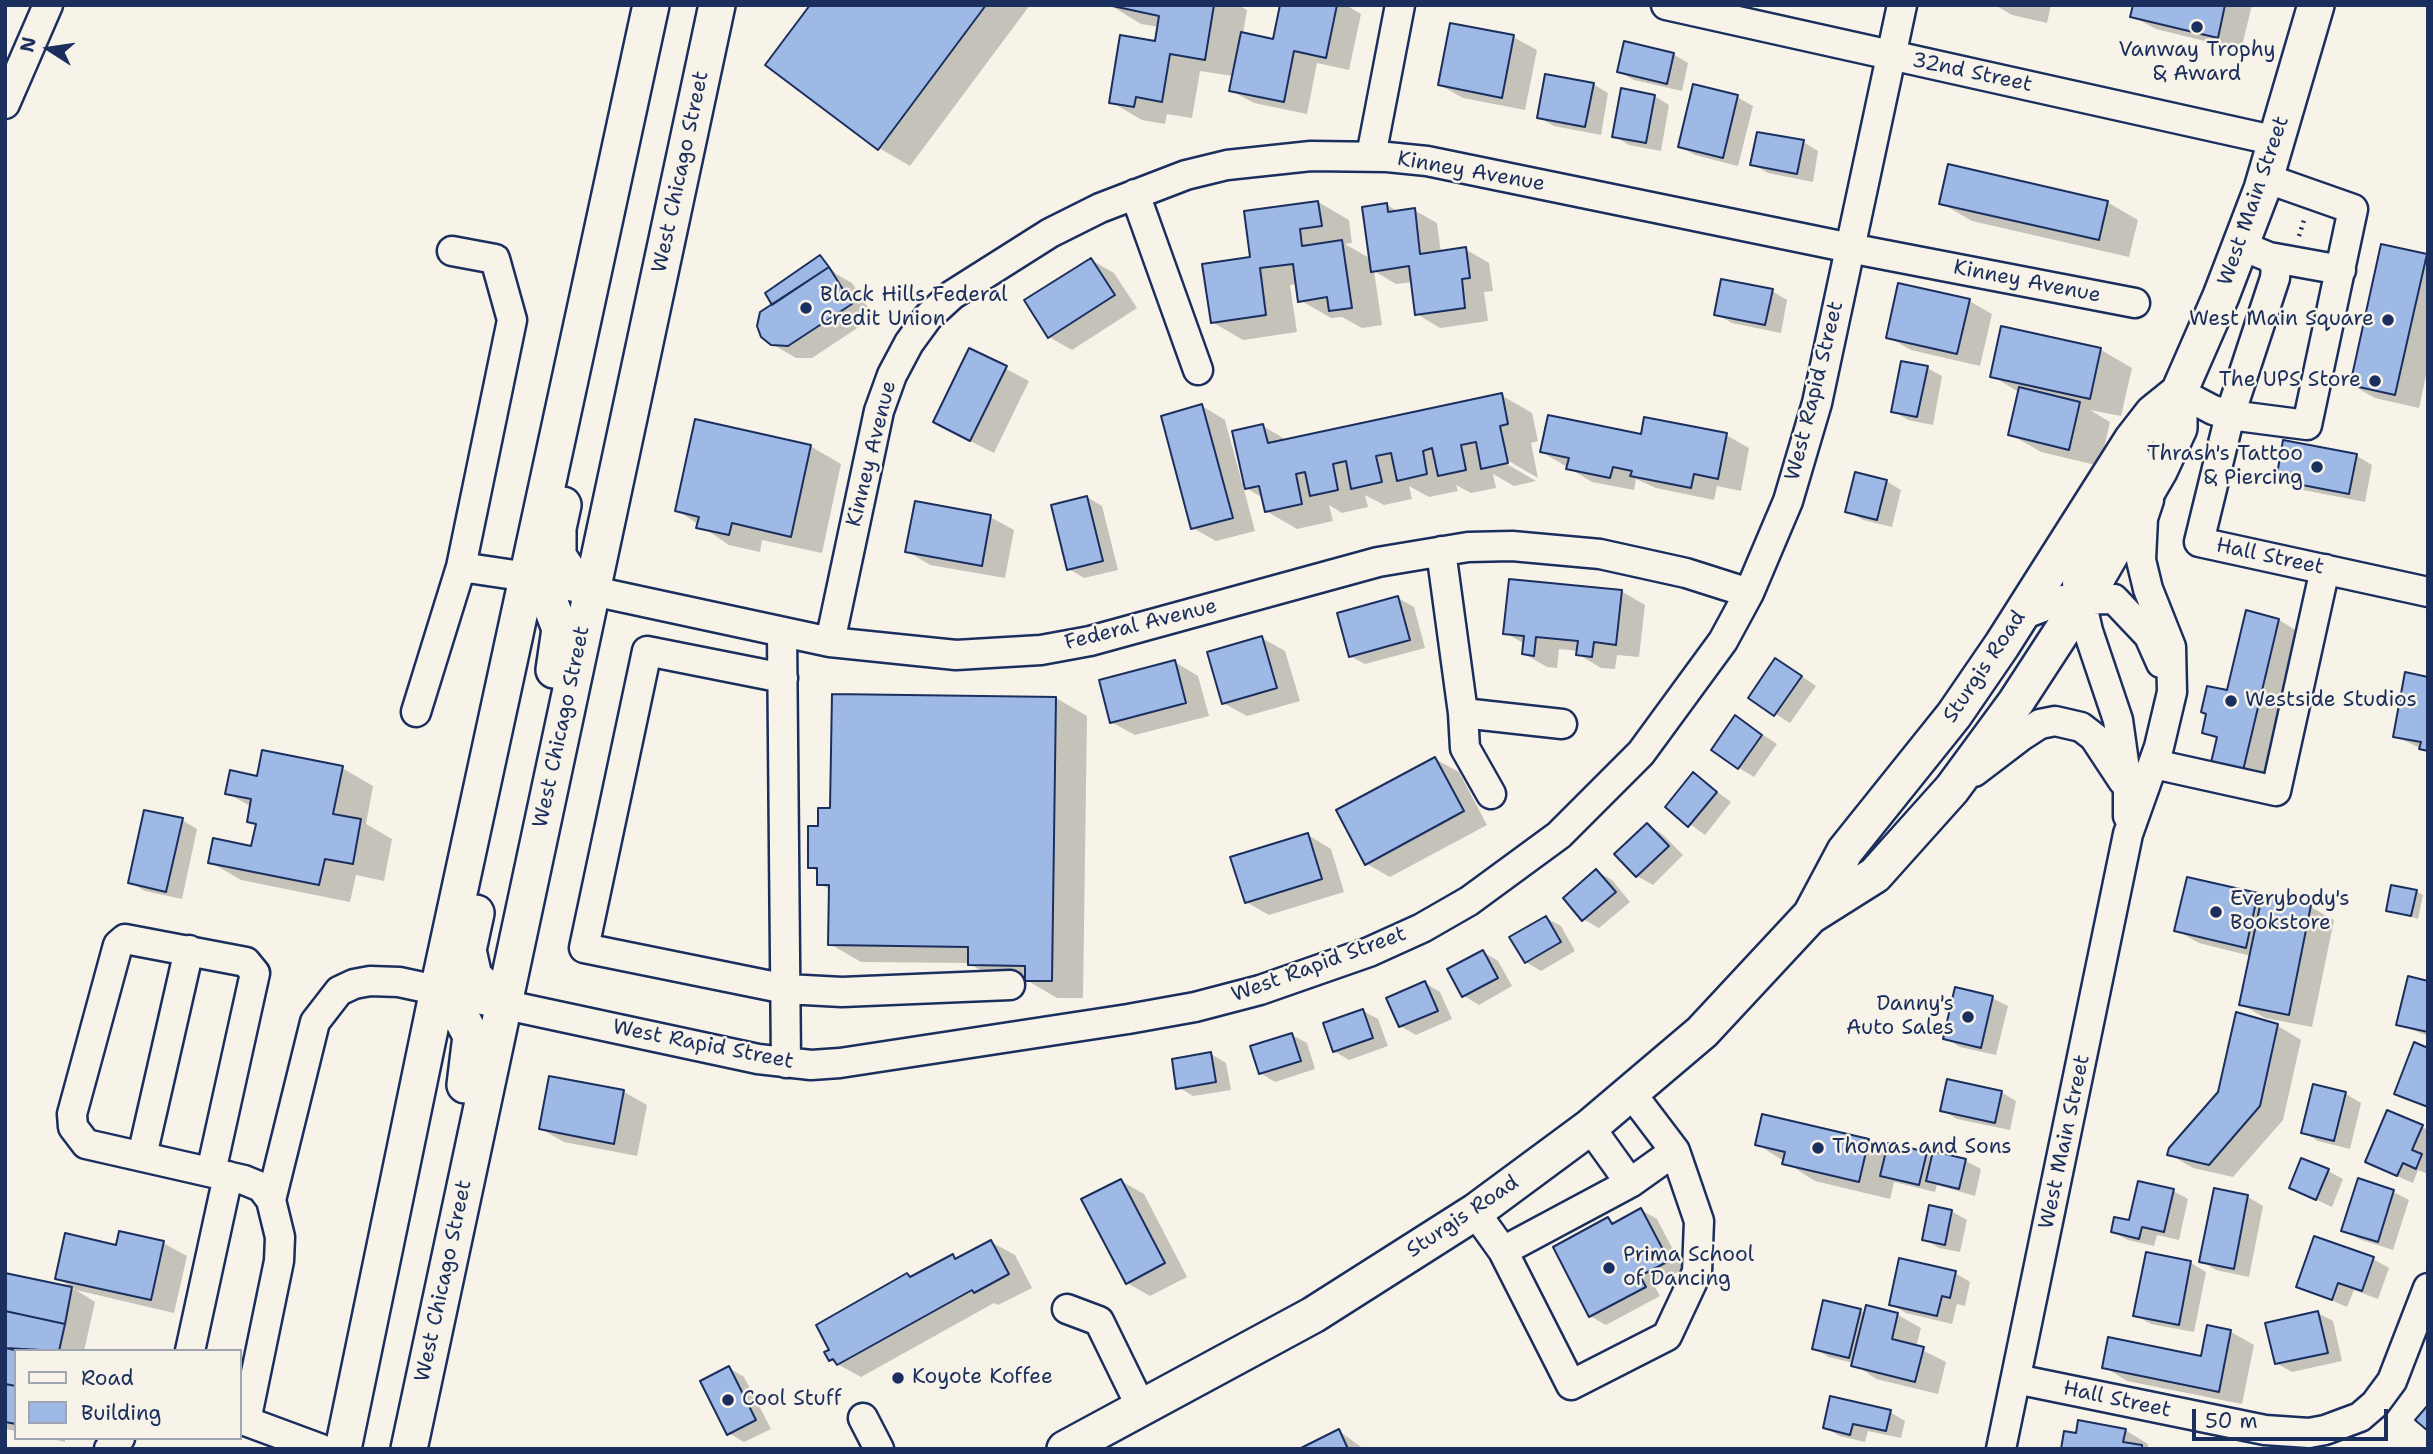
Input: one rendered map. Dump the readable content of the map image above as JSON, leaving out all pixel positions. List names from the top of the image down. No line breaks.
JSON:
{"streets":{"main road":["West Chicago Street","West Main Street","Sturgis Road"],"street":["32nd Street","Kinney Avenue","West Rapid Street","Hall Street","Federal Avenue"]},"crossings":[["32nd Street","West Main Street"],["32nd Street","West Rapid Street"],["West Chicago Street","West Rapid Street"],["West Chicago Street","Federal Avenue"],["Kinney Avenue","West Rapid Street"],["Kinney Avenue","Federal Avenue"],["West Main Street","Hall Street"],["West Main Street","Sturgis Road"],["West Rapid Street","Federal Avenue"]],"places":["Vanway Trophy & Award","Black Hills Federal Credit Union","West Main Square","The UPS Store","Thrash's Tattoo & Piercing","Westside Studios","Everybody's Bookstore","Danny's Auto Sales","Thomas and Sons","Prima School of Dancing","Koyote Koffee","Cool Stuff"],"legend":["Road","Building"],"scale_bar":"50 m","north":"left"}
